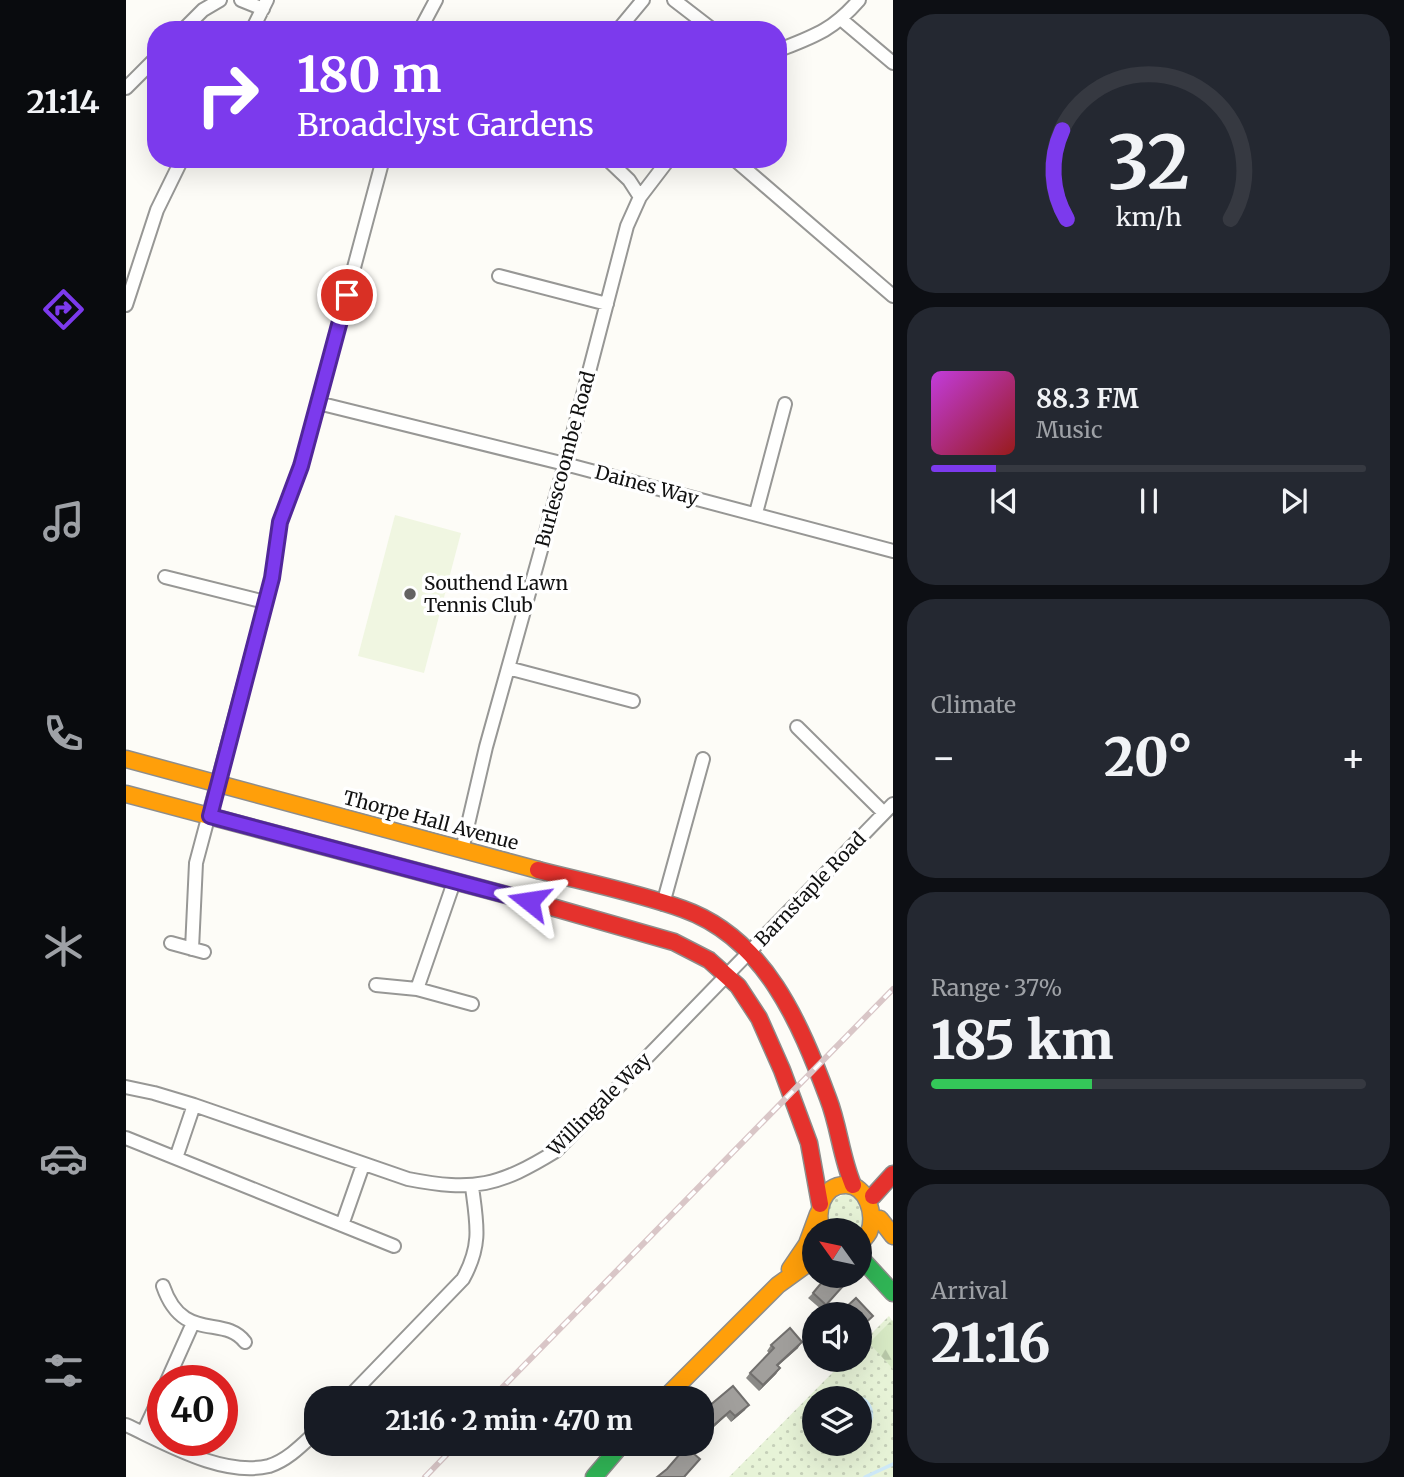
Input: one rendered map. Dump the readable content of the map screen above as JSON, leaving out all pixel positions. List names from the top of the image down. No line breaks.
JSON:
{"streets":{"street":["Burlescoombe Road","Daines Way","Thorpe Hall Avenue","Barnstaple Road","Willingale Way"]},"crossings":[["Burlescoombe Road","Daines Way"],["Burlescoombe Road","Thorpe Hall Avenue"],["Thorpe Hall Avenue","Barnstaple Road"],["Barnstaple Road","Willingale Way"]],"places":["Southend Lawn Tennis Club"],"north":"top left","page":{"tabs":"21:14","turn":["180 m","Broadclyst Gardens"],"song":["88.3 FM","Music"],"tile":["Climate",["Range · 37%","185 km"],["Arrival","21:16"]],"heat":["−","20°","+"],"limit":"40","trip":"21:16 · 2 min · 470 m","gauge":["32","km/h"]}}
